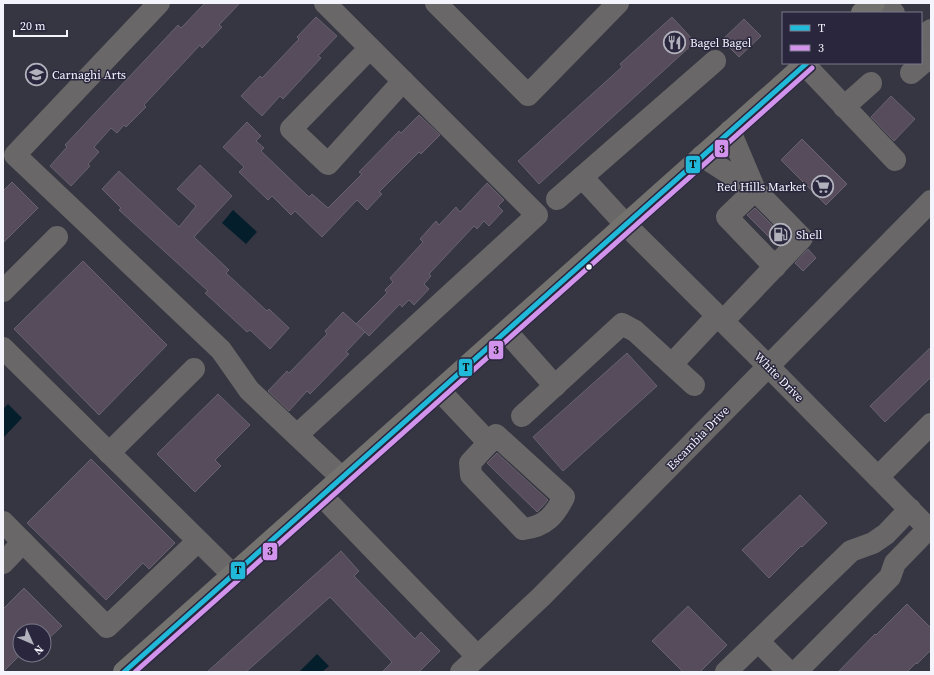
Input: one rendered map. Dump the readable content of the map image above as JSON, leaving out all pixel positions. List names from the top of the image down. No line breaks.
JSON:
{"streets":{"street":["White Drive","Escambia Drive"]},"crossings":[["White Drive","Escambia Drive"]],"places":{"restaurant":["Bagel Bagel"],"school or university":["Carnaghi Arts"],"supermarket":["Red Hills Market"],"fuel station":["Shell"]},"lines":["transit line T","transit line 3"],"legend":["T","3"],"scale_bar":"20 m","north":"bottom right"}
